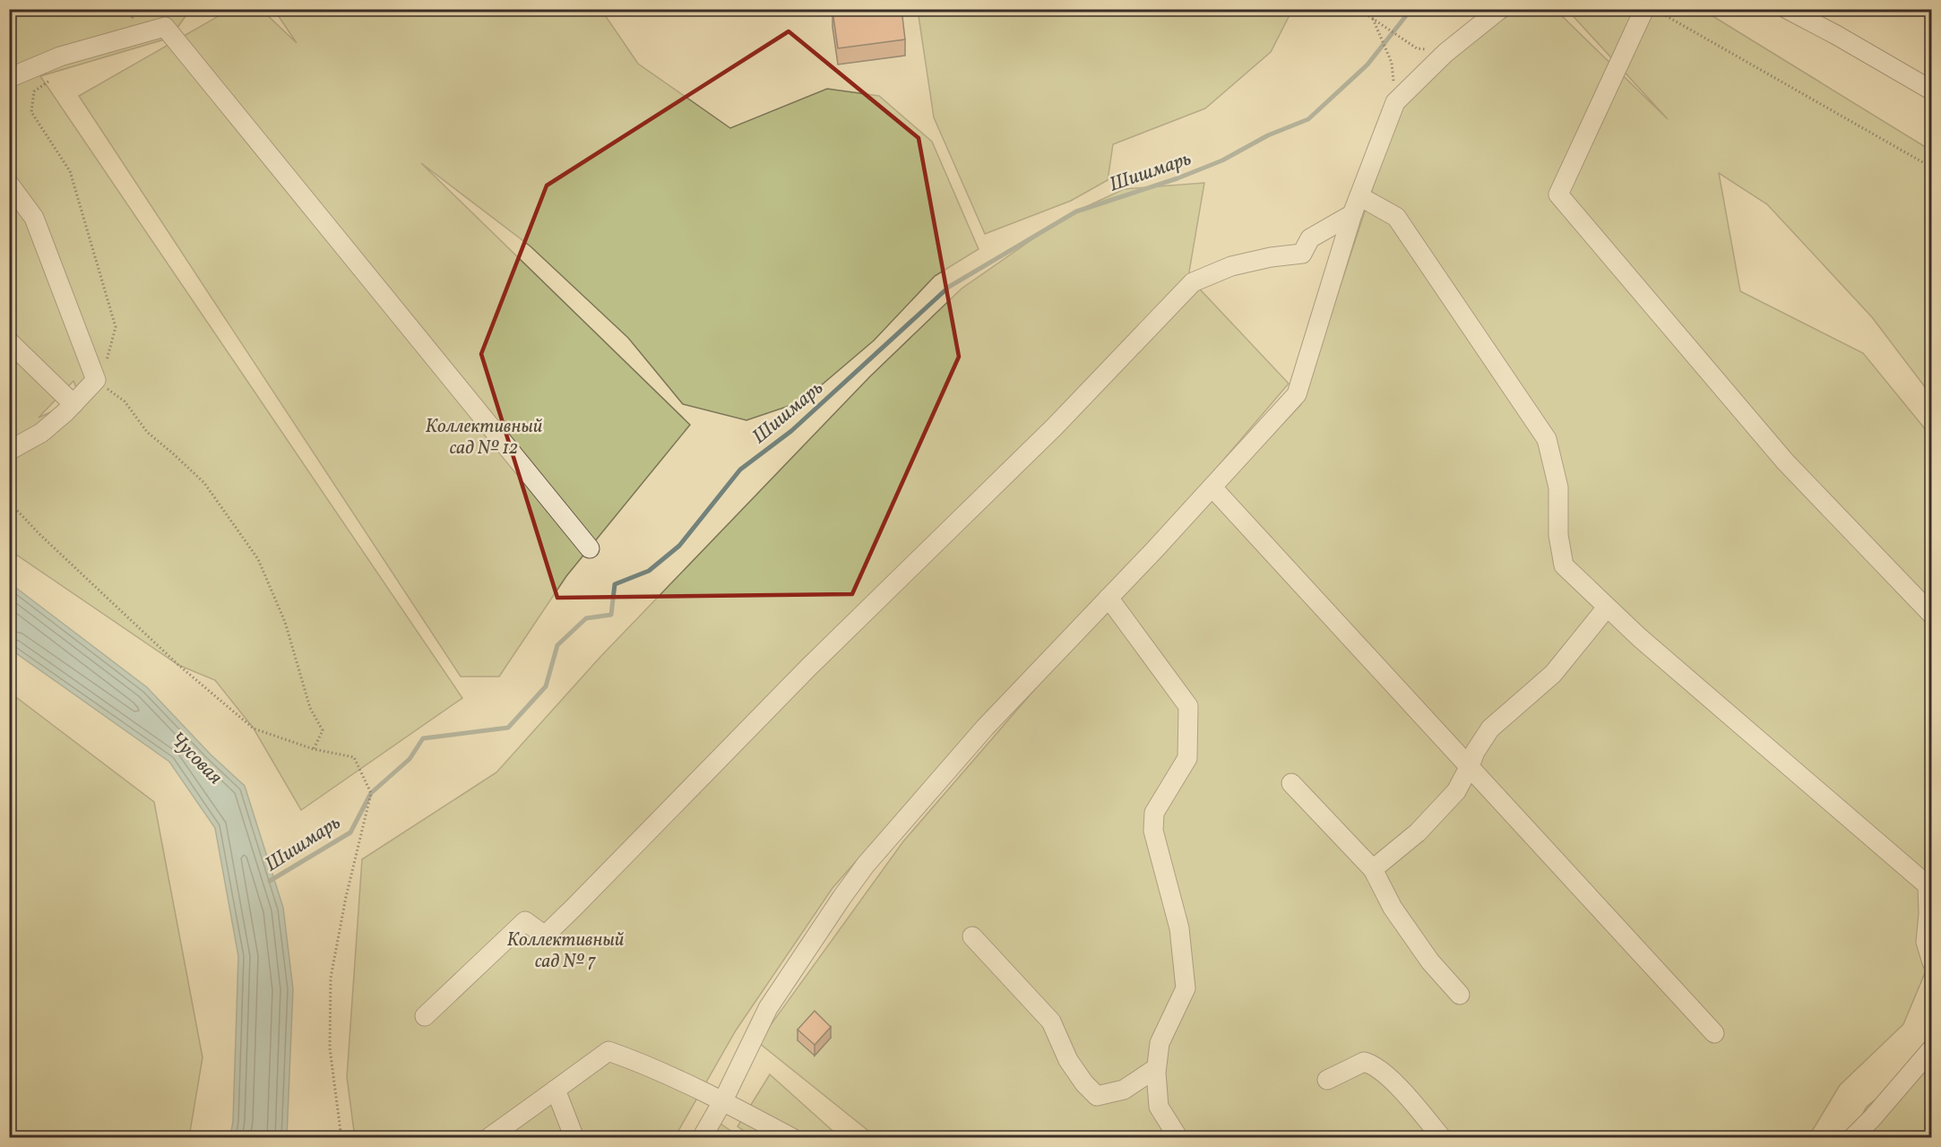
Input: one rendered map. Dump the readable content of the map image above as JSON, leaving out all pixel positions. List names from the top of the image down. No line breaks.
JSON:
{"water":["Шишмарь","Чусовая"],"parks":["Коллективный сад № 12","Коллективный сад № 7"]}
